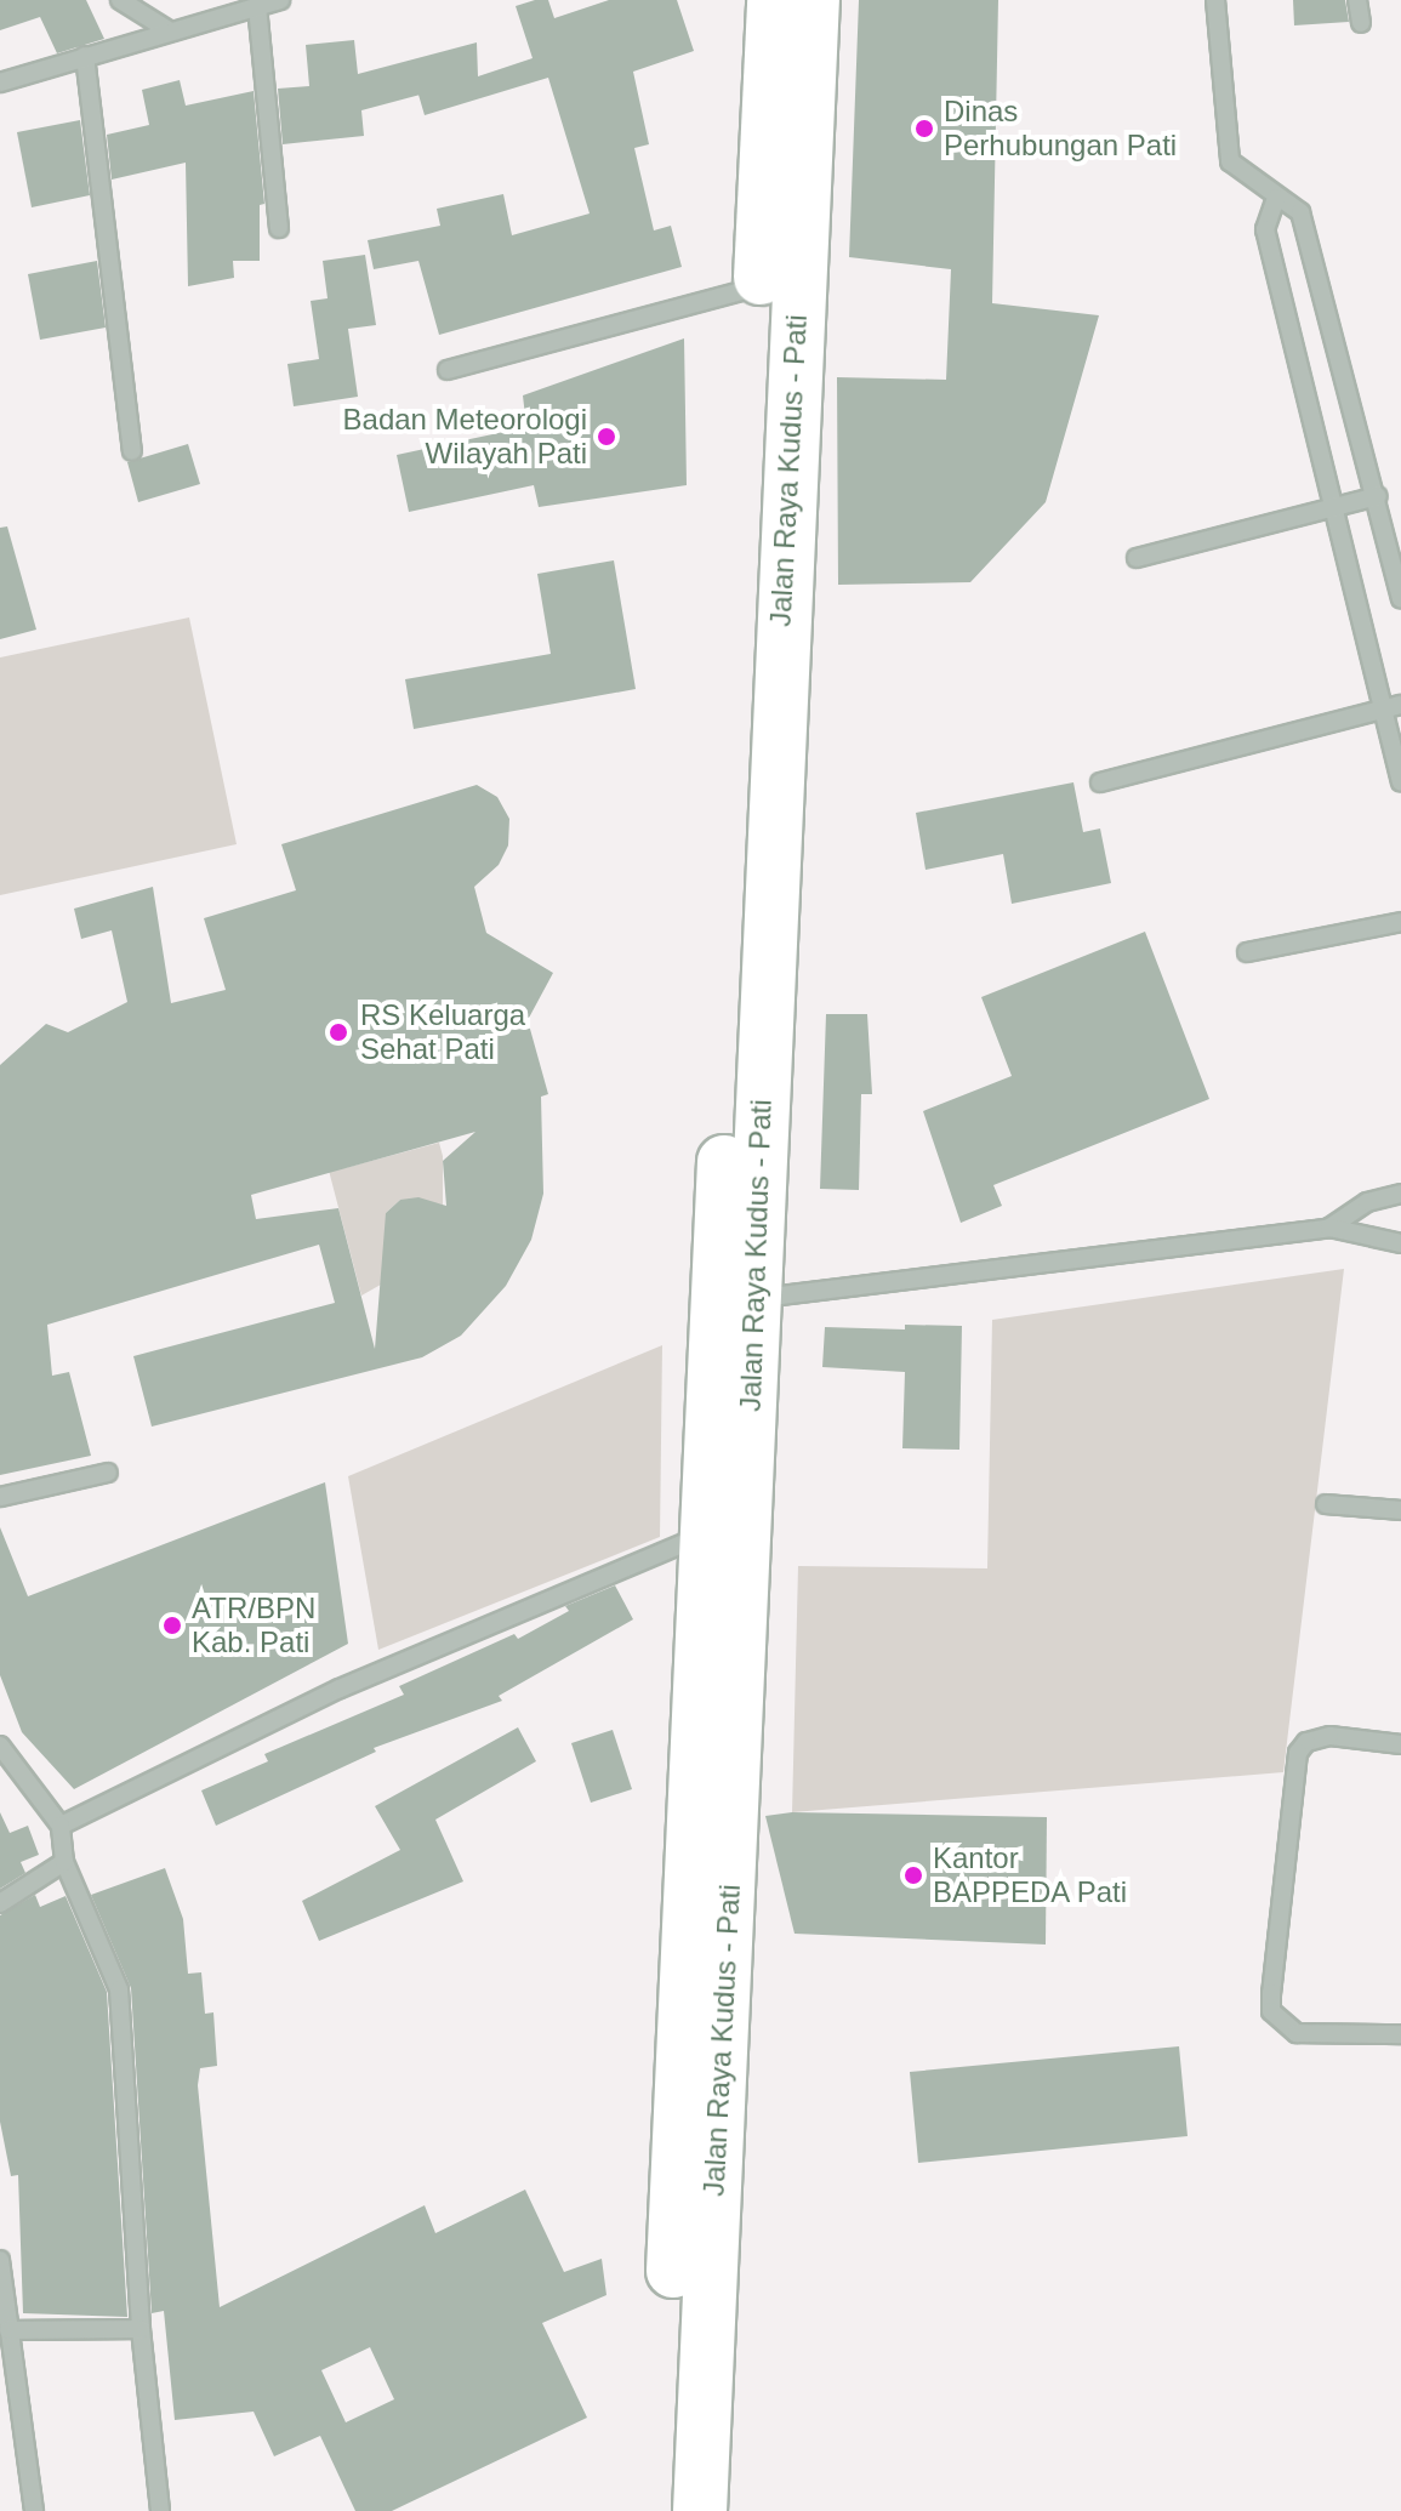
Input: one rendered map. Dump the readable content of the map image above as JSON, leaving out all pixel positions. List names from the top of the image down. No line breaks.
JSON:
{"streets":{"main road":["Jalan Raya Kudus - Pati"]},"places":["Dinas Perhubungan Pati","Badan Meteorologi Wilayah Pati","RS Keluarga Sehat Pati","ATR/BPN Kab. Pati","Kantor BAPPEDA Pati"]}
